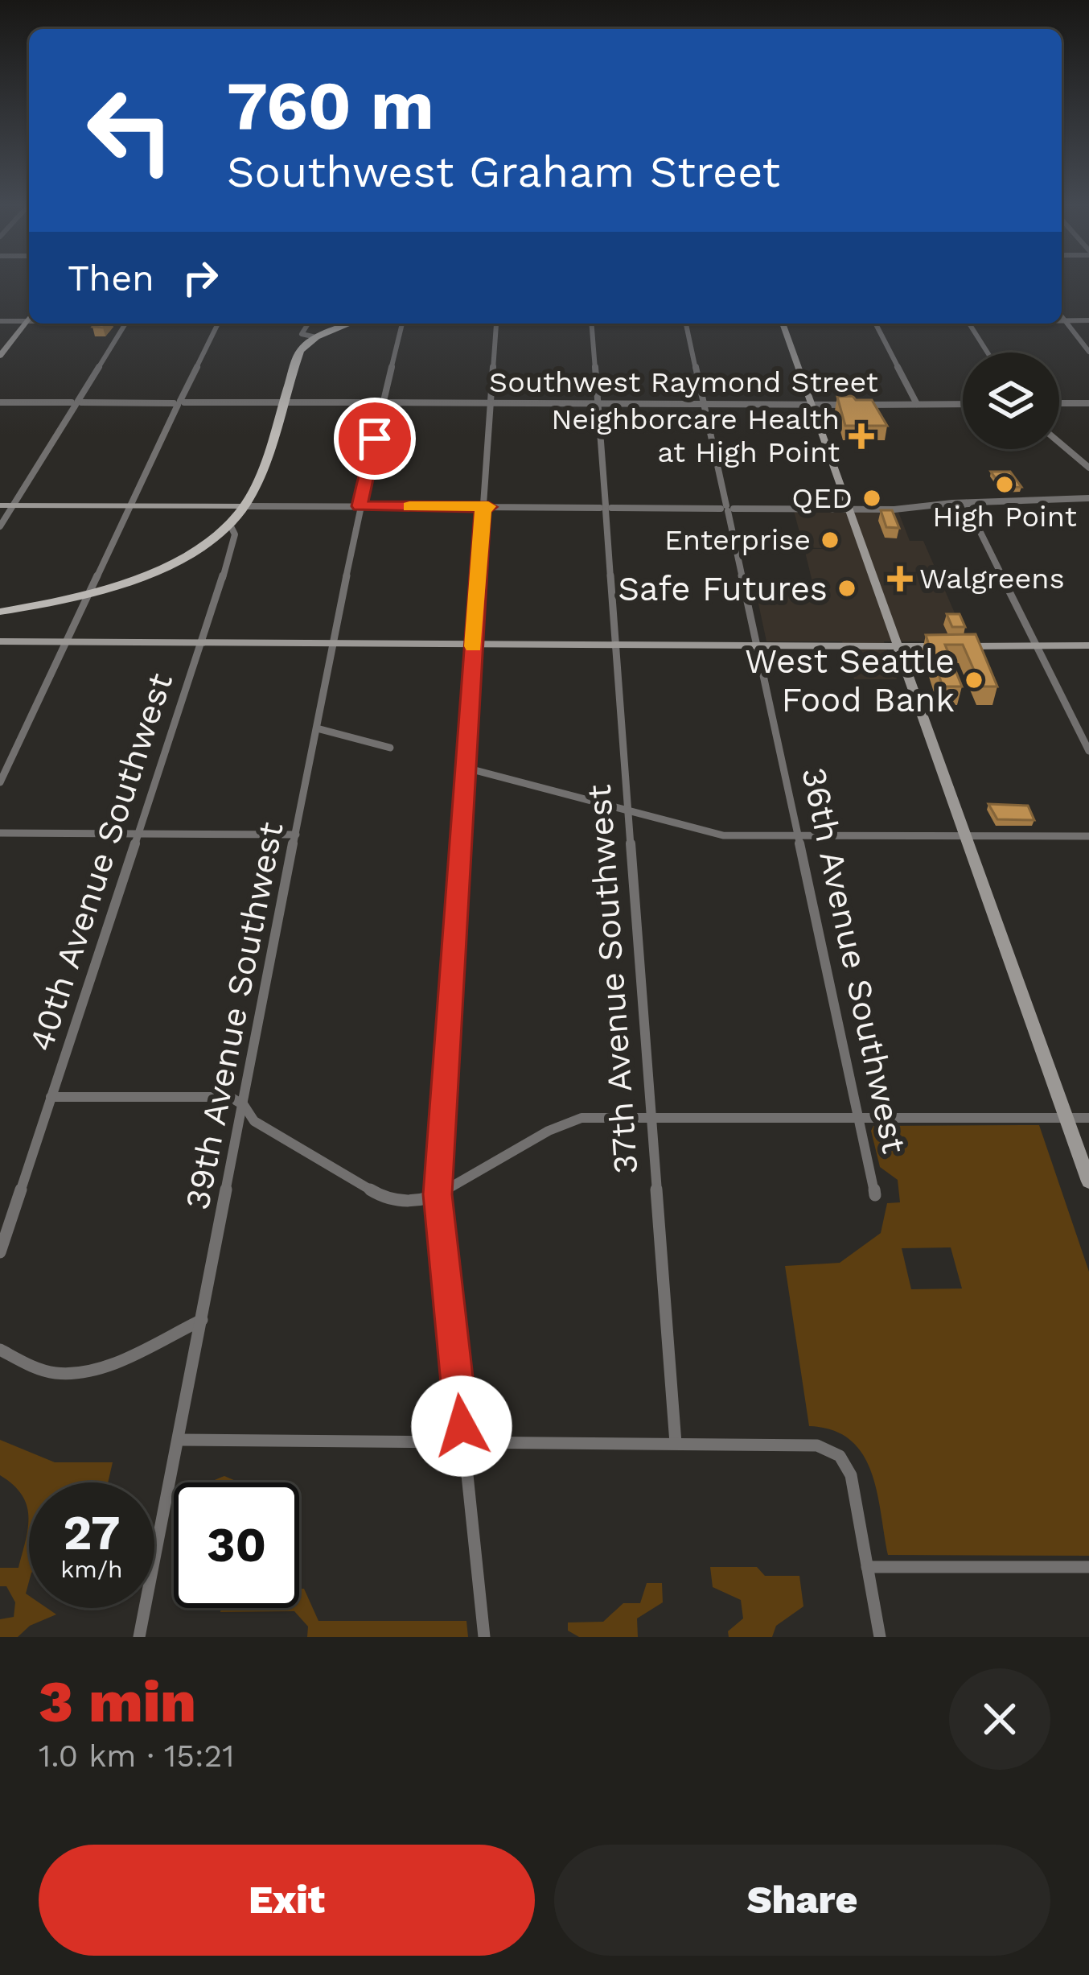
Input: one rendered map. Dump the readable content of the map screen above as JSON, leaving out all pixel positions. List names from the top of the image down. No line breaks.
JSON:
{"streets":{"street":["Southwest Raymond Street","40th Avenue Southwest","36th Avenue Southwest","37th Avenue Southwest","39th Avenue Southwest"]},"crossings":[["Southwest Raymond Street","36th Avenue Southwest"],["Southwest Raymond Street","37th Avenue Southwest"],["Southwest Raymond Street","39th Avenue Southwest"]],"places":{"health":["Neighborcare Health at High Point","Walgreens"],"other":["High Point","QED","Enterprise","Safe Futures","West Seattle Food Bank"]},"page":{"turn":["760 m","Southwest Graham Street"],"then":"Then","speed":"27 km/h","limit":"30","heading":["3 min","1.0 km · 15:21"],"buttons":["Exit","Share"]}}
